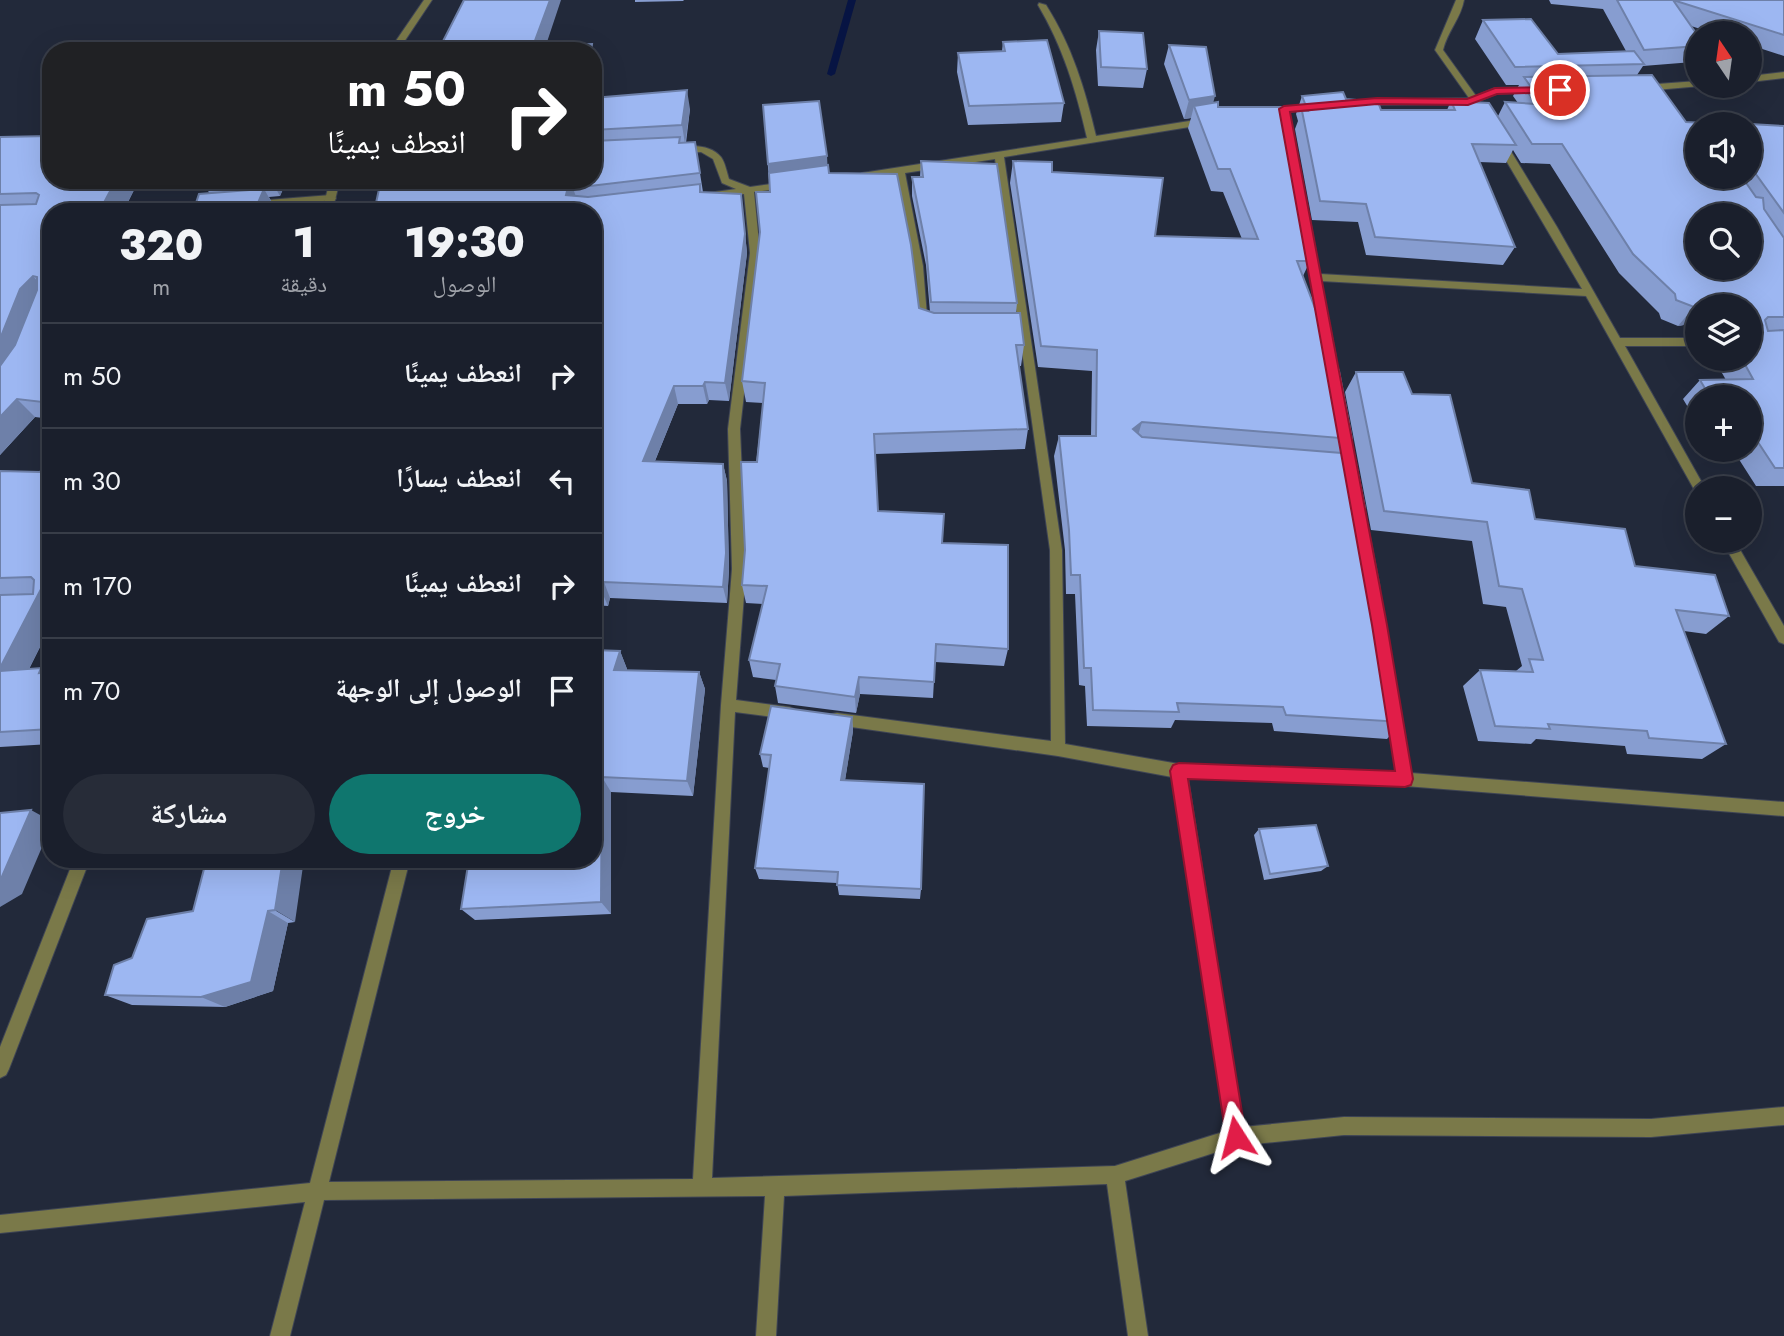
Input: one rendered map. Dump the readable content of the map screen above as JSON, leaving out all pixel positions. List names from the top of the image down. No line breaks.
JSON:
{"north":"top","page":{"map_buttons":["+","−"],"turn":["50 m","انعطف يمينًا"],"eta":["19:30","الوصول","1","دقيقة","320","m"],"list":[{"name":"انعطف يمينًا","value":"50 m"},{"name":"انعطف يسارًا","value":"30 m"},{"name":"انعطف يمينًا","value":"170 m"},{"name":"الوصول إلى الوجهة","value":"70 m"}],"buttons":["خروج","مشاركة"]}}
